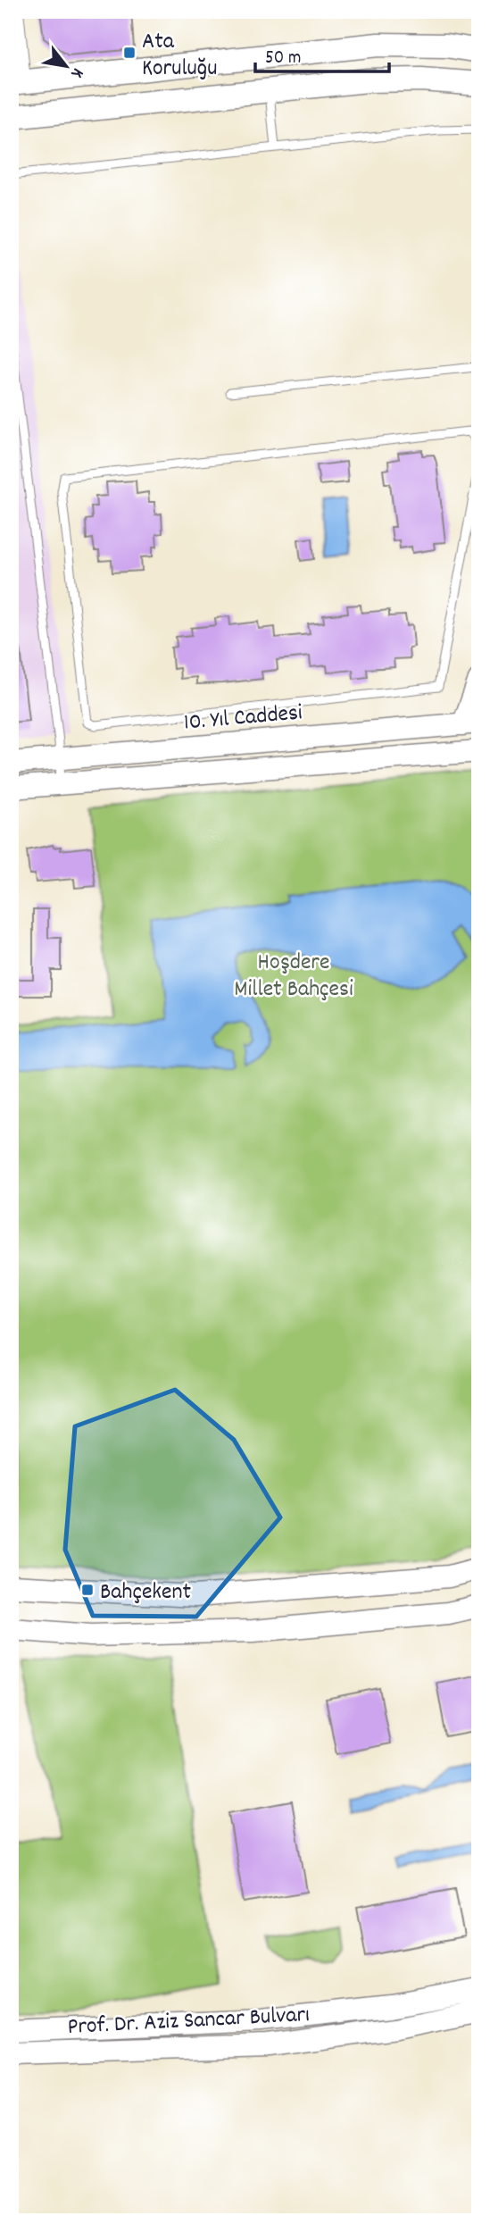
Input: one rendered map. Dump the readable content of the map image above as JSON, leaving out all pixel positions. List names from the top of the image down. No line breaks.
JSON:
{"streets":{"street":["10. Yıl Caddesi","Prof. Dr. Aziz Sancar Bulvarı"]},"parks":["Hoşdere Millet Bahçesi"],"places":{"transit":["Ata Koruluğu","Bahçekent"]},"scale_bar":"50 m","north":"bottom right"}
